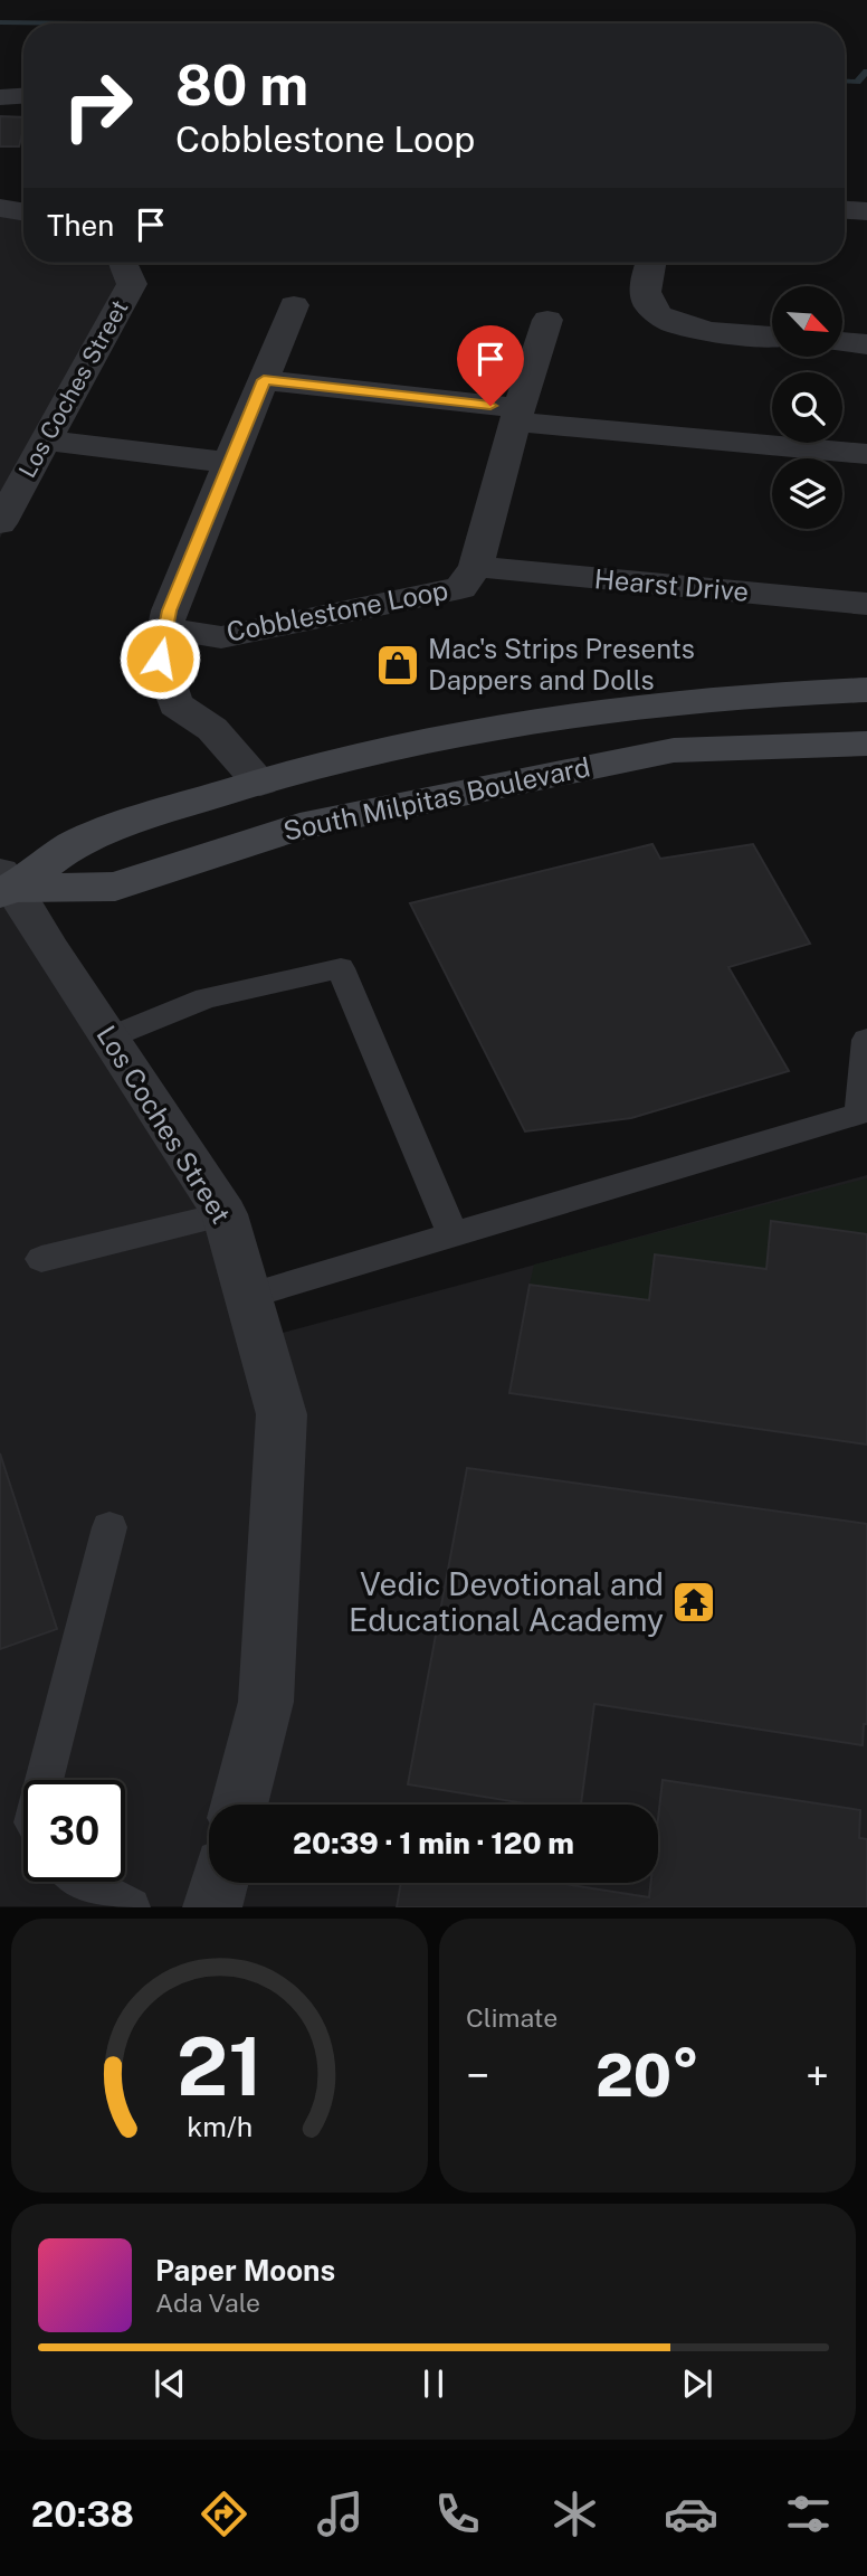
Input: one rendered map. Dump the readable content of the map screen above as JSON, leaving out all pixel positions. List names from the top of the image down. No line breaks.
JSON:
{"streets":{"main road":["South Milpitas Boulevard"],"street":["Los Coches Street","Hearst Drive","Cobblestone Loop"]},"crossings":[["Los Coches Street","South Milpitas Boulevard"],["Hearst Drive","Cobblestone Loop"]],"places":{"shop":["Mac's Strips Presents Dappers and Dolls"],"temple":["Vedic Devotional and Educational Academy"]},"north":"bottom right","page":{"turn":["80 m","Cobblestone Loop"],"then":"Then","limit":"30","trip":"20:39 · 1 min · 120 m","tile":"Climate","heat":["−","20°","+"],"song":["Paper Moons","Ada Vale"],"tabs":"20:38","gauge":["21","km/h"]}}
